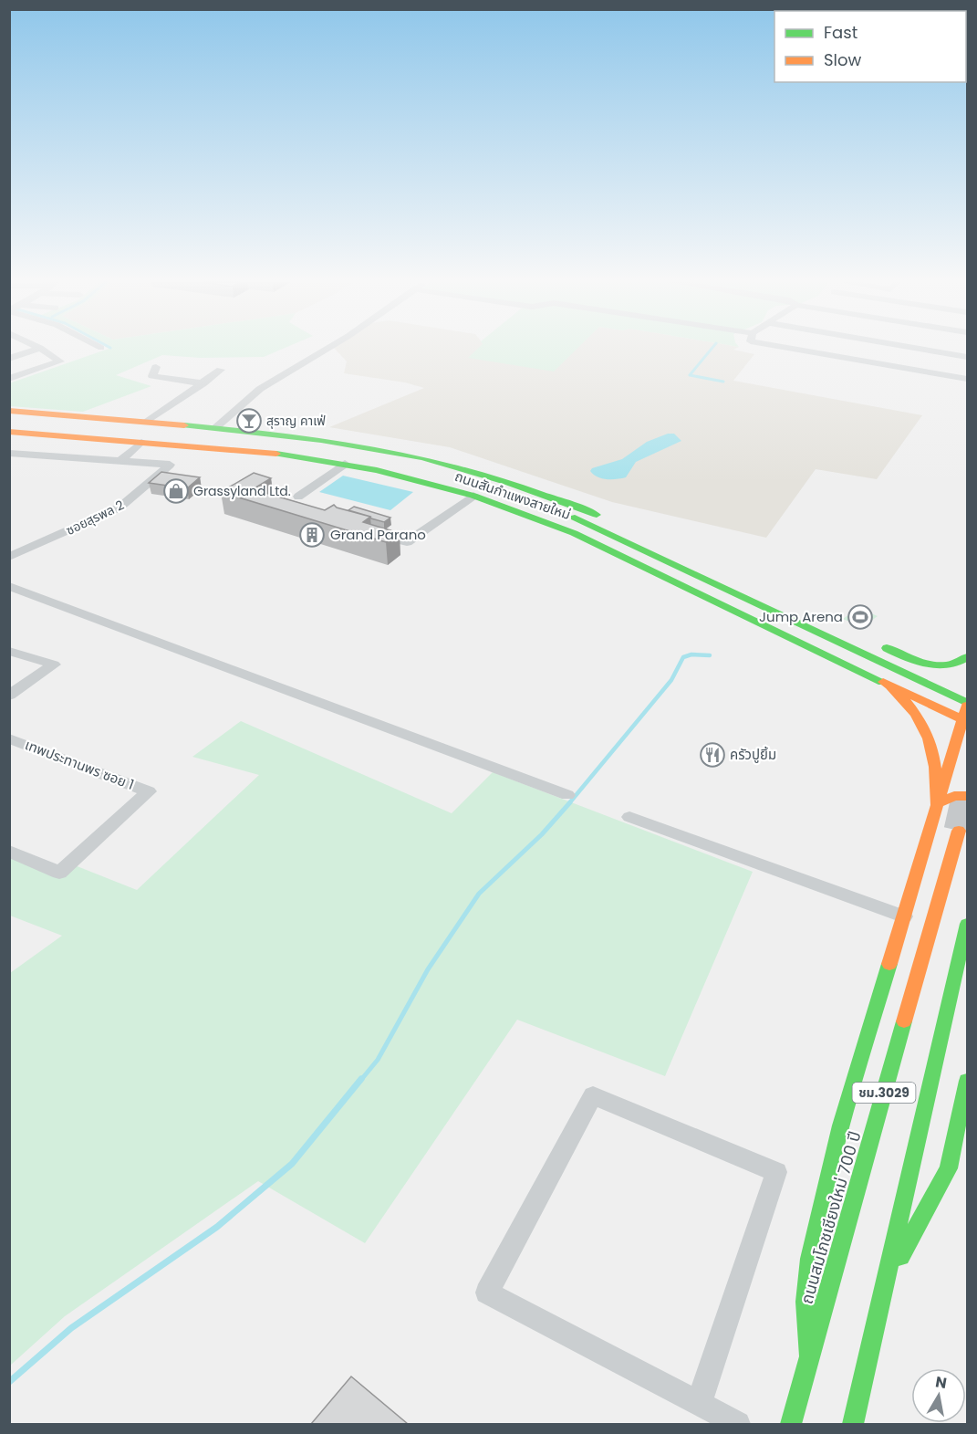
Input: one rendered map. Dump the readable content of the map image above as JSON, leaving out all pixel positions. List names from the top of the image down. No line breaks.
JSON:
{"streets":{"main road":["ถนนสันกำแพงสายใหม่","ชม.3029","ถนนสมโภชเชียงใหม่ 700 ปี"],"street":["ซอยสุรพล 2","เทพประทานพร ซอย 1"]},"places":{"bar":["สุราญ คาเฟ่"],"shop":["Grassyland Ltd."],"building":["Grand Parano"],"sports":["Jump Arena"],"restaurant":["ครัวปูยิ้ม"]},"legend":["Fast","Slow"],"north":"top"}
